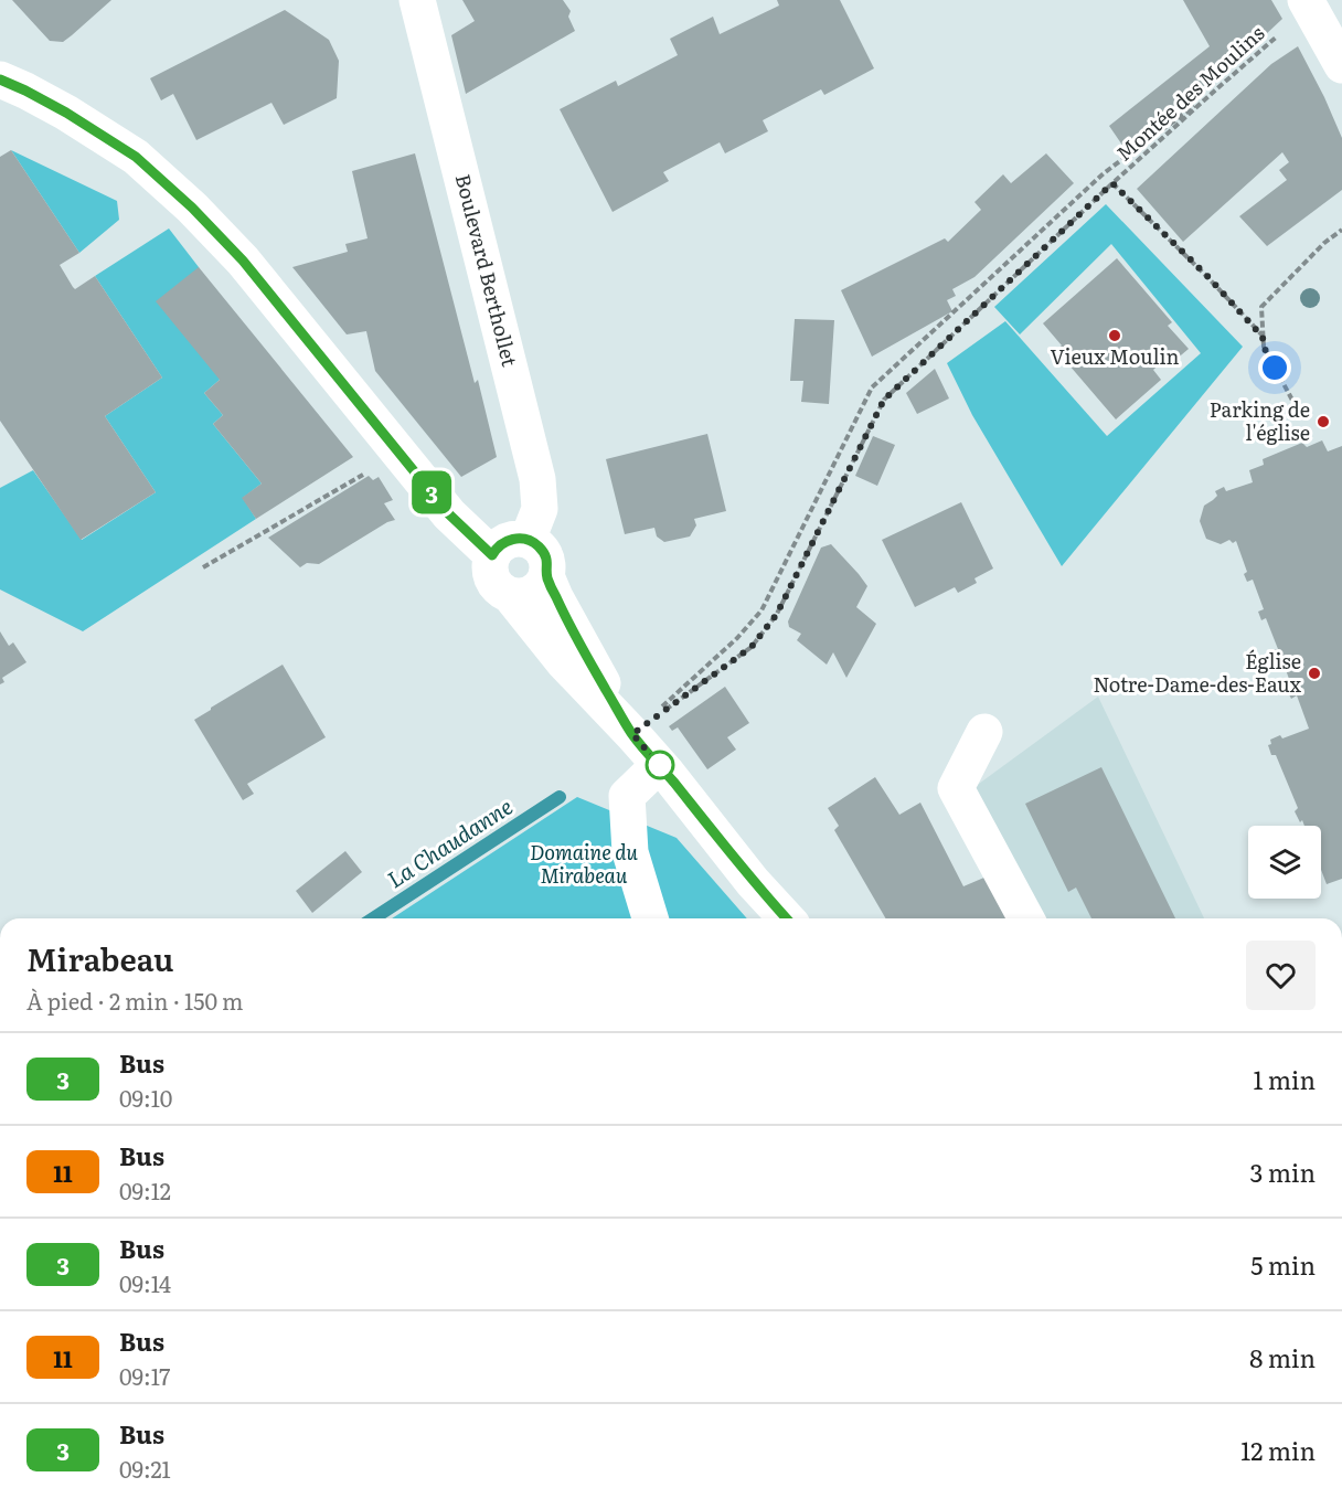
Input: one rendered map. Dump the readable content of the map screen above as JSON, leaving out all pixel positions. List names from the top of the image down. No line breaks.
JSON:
{"streets":{"main road":["Boulevard Berthollet"],"path":["Montée des Moulins"]},"water":["La Chaudanne"],"parks":["Domaine du Mirabeau"],"places":["Vieux Moulin","Parking de l'église","Église Notre-Dame-des-Eaux"],"lines":["bus line 3"],"page":{"on_map":"3","heading":["Mirabeau","À pied · 2 min · 150 m"],"list":[{"mark":"3","name":"Bus","note":"09:10","value":"1 min"},{"mark":"11","name":"Bus","note":"09:12","value":"3 min"},{"mark":"3","name":"Bus","note":"09:14","value":"5 min"},{"mark":"11","name":"Bus","note":"09:17","value":"8 min"},{"mark":"3","name":"Bus","note":"09:21","value":"12 min"}]}}
